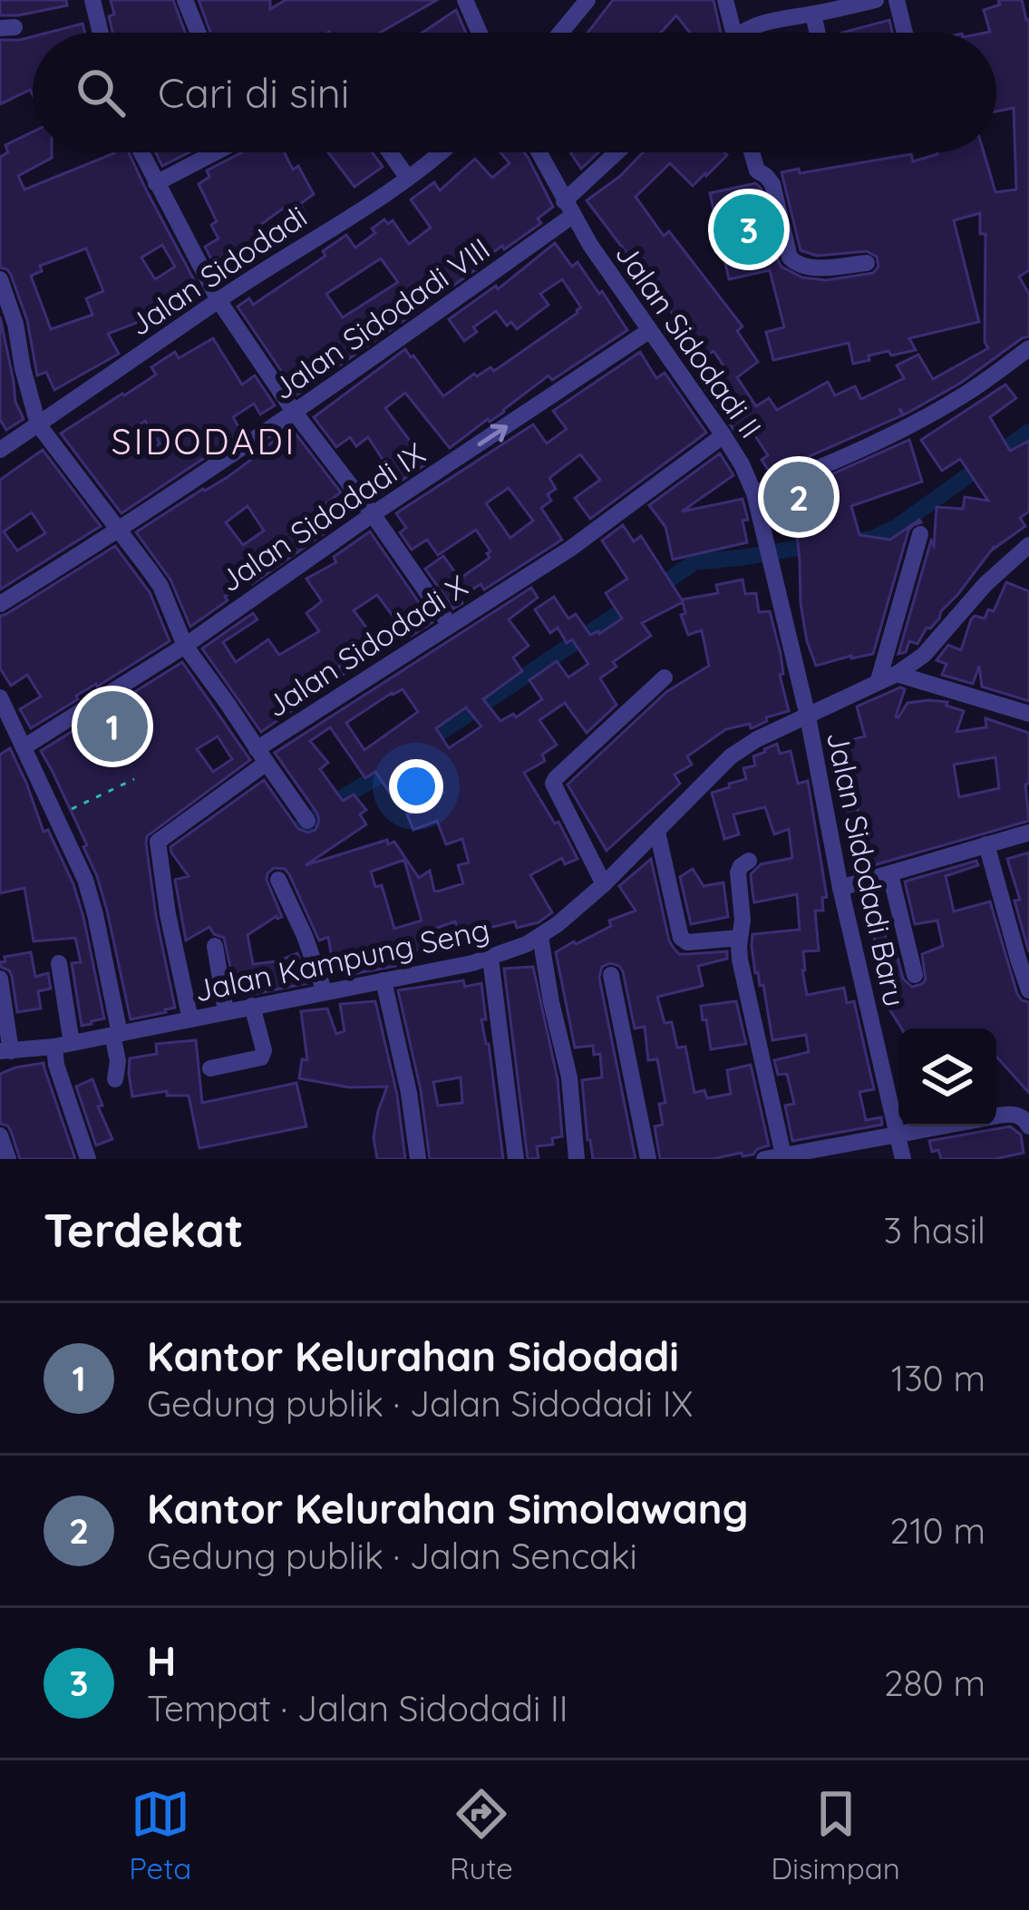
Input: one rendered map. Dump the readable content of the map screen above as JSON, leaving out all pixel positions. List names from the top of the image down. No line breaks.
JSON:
{"streets":{"street":["Jalan Sidodadi","Jalan Sidodadi VIII","Jalan Sidodadi II","Jalan Sidodadi IX","Jalan Sidodadi X","Jalan Sidodadi Baru","Jalan Kampung Seng"]},"crossings":[["Jalan Sidodadi VIII","Jalan Sidodadi II"],["Jalan Sidodadi II","Jalan Sidodadi IX"],["Jalan Sidodadi II","Jalan Sidodadi X"],["Jalan Sidodadi II","Jalan Sidodadi Baru"],["Jalan Sidodadi II","Jalan Kampung Seng"],["Jalan Sidodadi X","Jalan Kampung Seng"],["Jalan Sidodadi Baru","Jalan Kampung Seng"]],"one_way":["Jalan Sidodadi IX"],"districts":["SIDODADI"],"page":{"search":"Cari di sini","pins":["3","2","1"],"heading":["Terdekat","3 hasil"],"list":[{"mark":"1","name":"Kantor Kelurahan Sidodadi","note":"Gedung publik · Jalan Sidodadi IX","value":"130 m"},{"mark":"2","name":"Kantor Kelurahan Simolawang","note":"Gedung publik · Jalan Sencaki","value":"210 m"},{"mark":"3","name":"H","note":"Tempat · Jalan Sidodadi II","value":"280 m"}],"nav":["Peta","Rute","Disimpan"]}}
